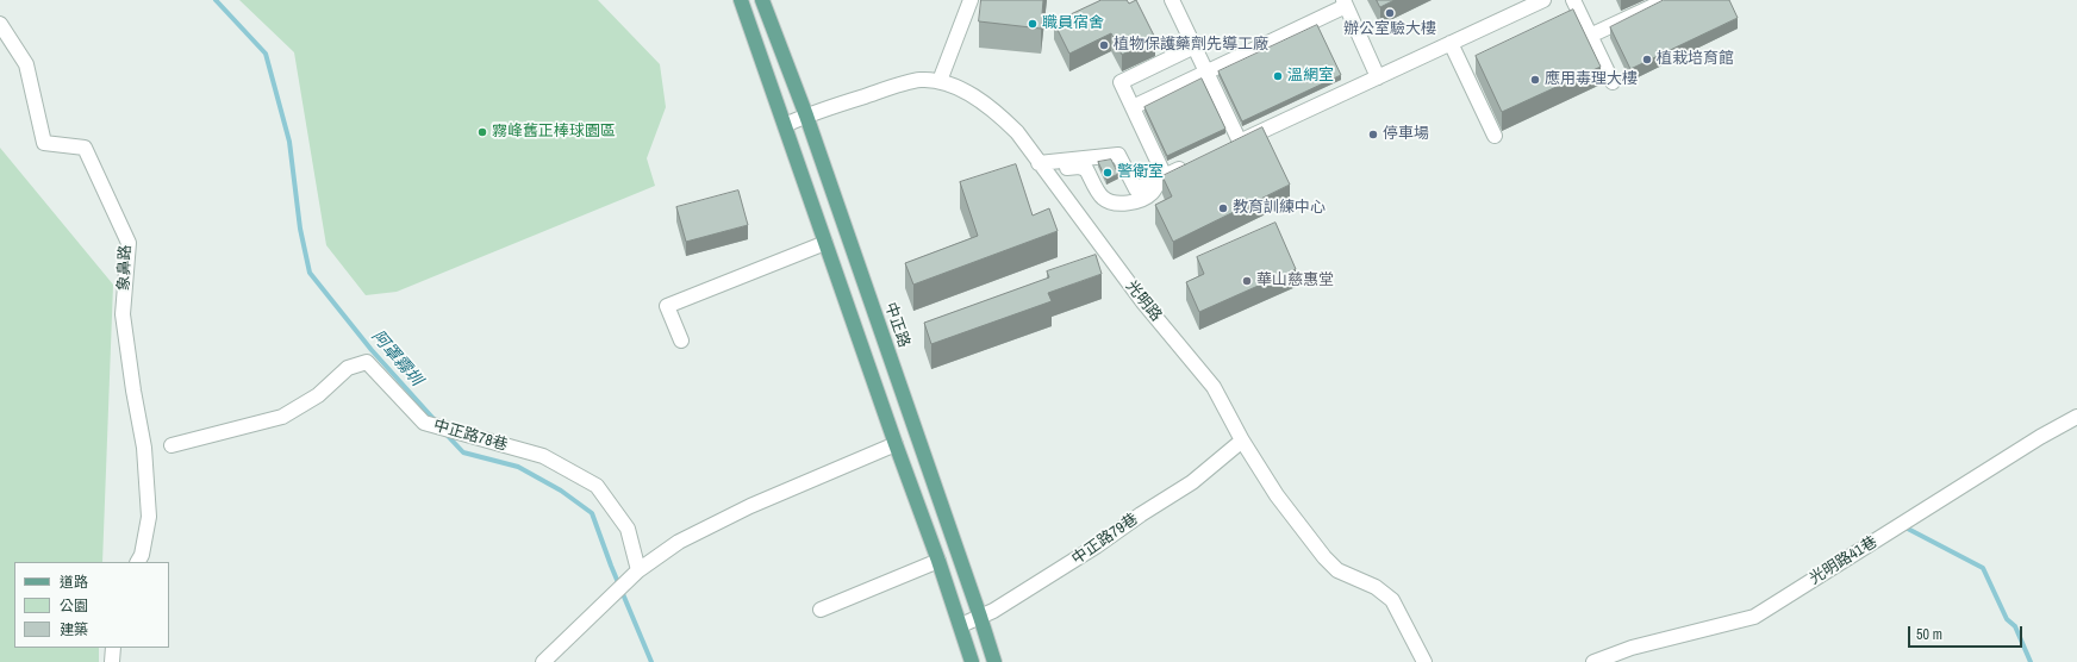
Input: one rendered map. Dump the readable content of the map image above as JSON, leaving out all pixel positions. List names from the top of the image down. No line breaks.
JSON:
{"streets":{"main road":["中正路"],"street":["象鼻路","光明路","中正路78巷","中正路79巷","光明路41巷"]},"crossings":[["光明路","中正路"],["光明路","中正路79巷"],["中正路","中正路79巷"]],"water":["阿罩霧圳"],"places":["辦公室驗大樓","職員宿舍","植物保護藥劑先導工廠","植栽培育館","溫網室","應用毒理大樓","霧峰舊正棒球園區","停車場","警衛室","教育訓練中心","華山慈惠堂"],"legend":["道路","公園","建築"],"scale_bar":"50 m"}
